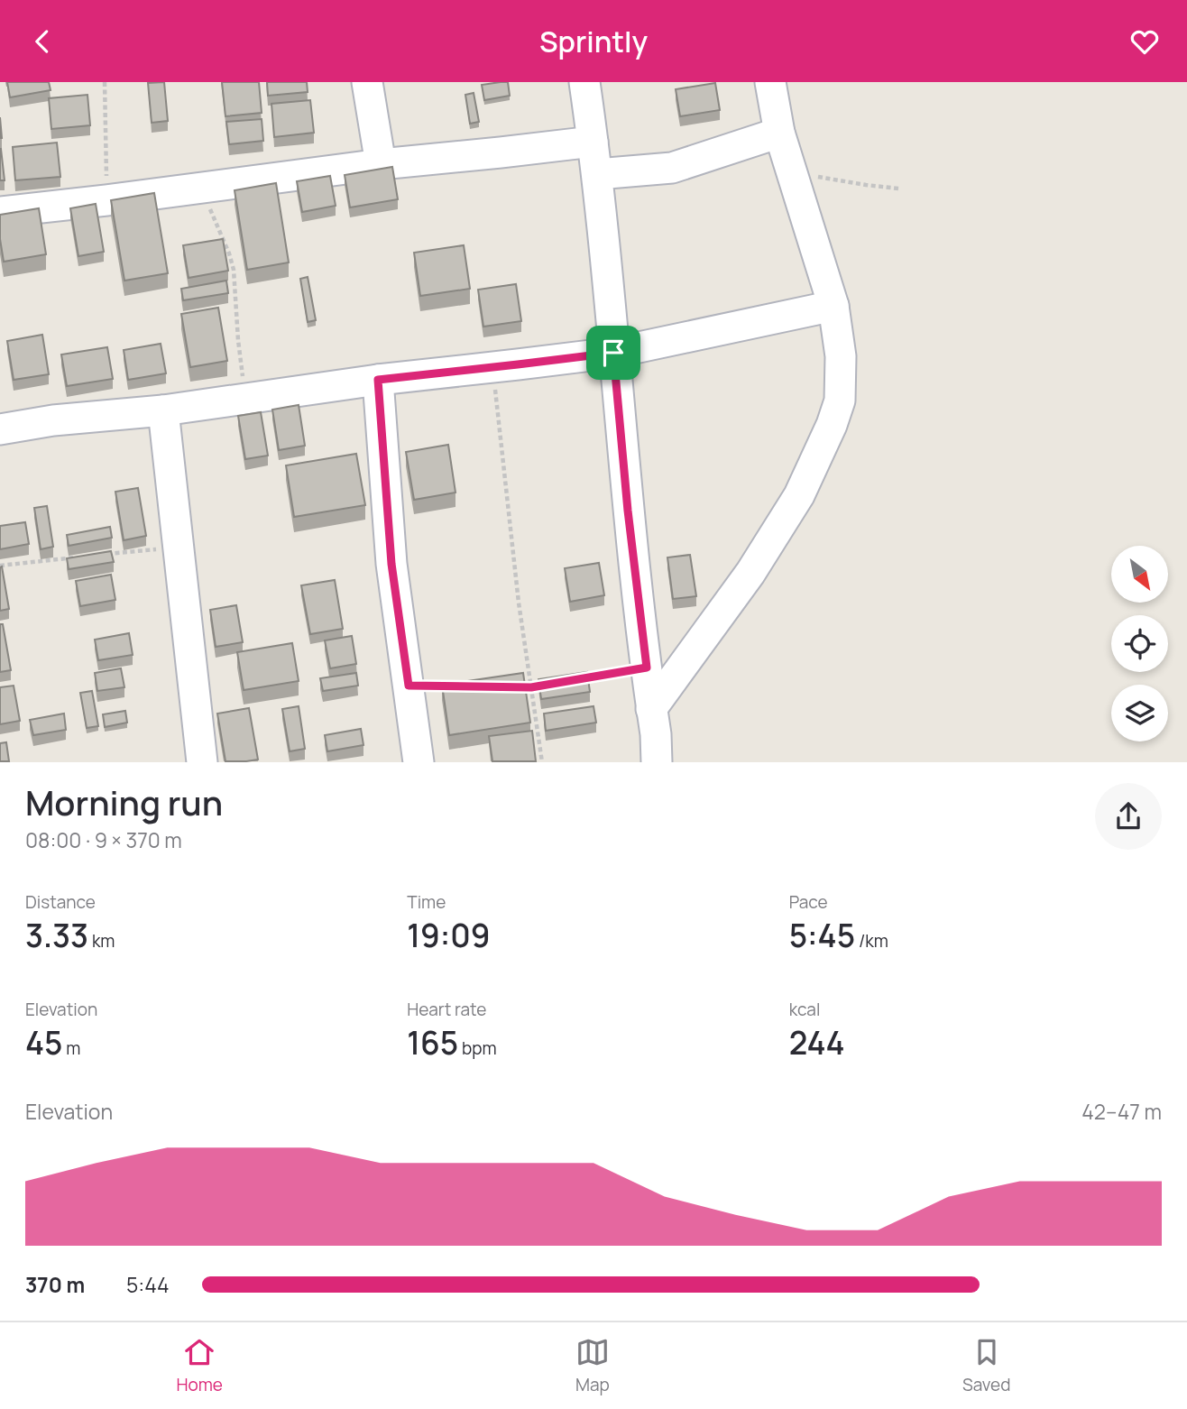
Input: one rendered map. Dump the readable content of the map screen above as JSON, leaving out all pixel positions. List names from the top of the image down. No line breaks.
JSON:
{"north":"bottom right","page":{"header":"Sprintly","heading":["Morning run","08:00 · 9 × 370 m"],"stats":[["Distance","3.33 km"],["Time","19:09"],["Pace","5:45 /km"],["Elevation","45 m"],["Heart rate","165 bpm"],["kcal","244"]],"chart":["Elevation","42–47 m"],"list":[{"name":"370 m","note":"5:44"}],"tabs":["Home","Map","Saved"]}}
